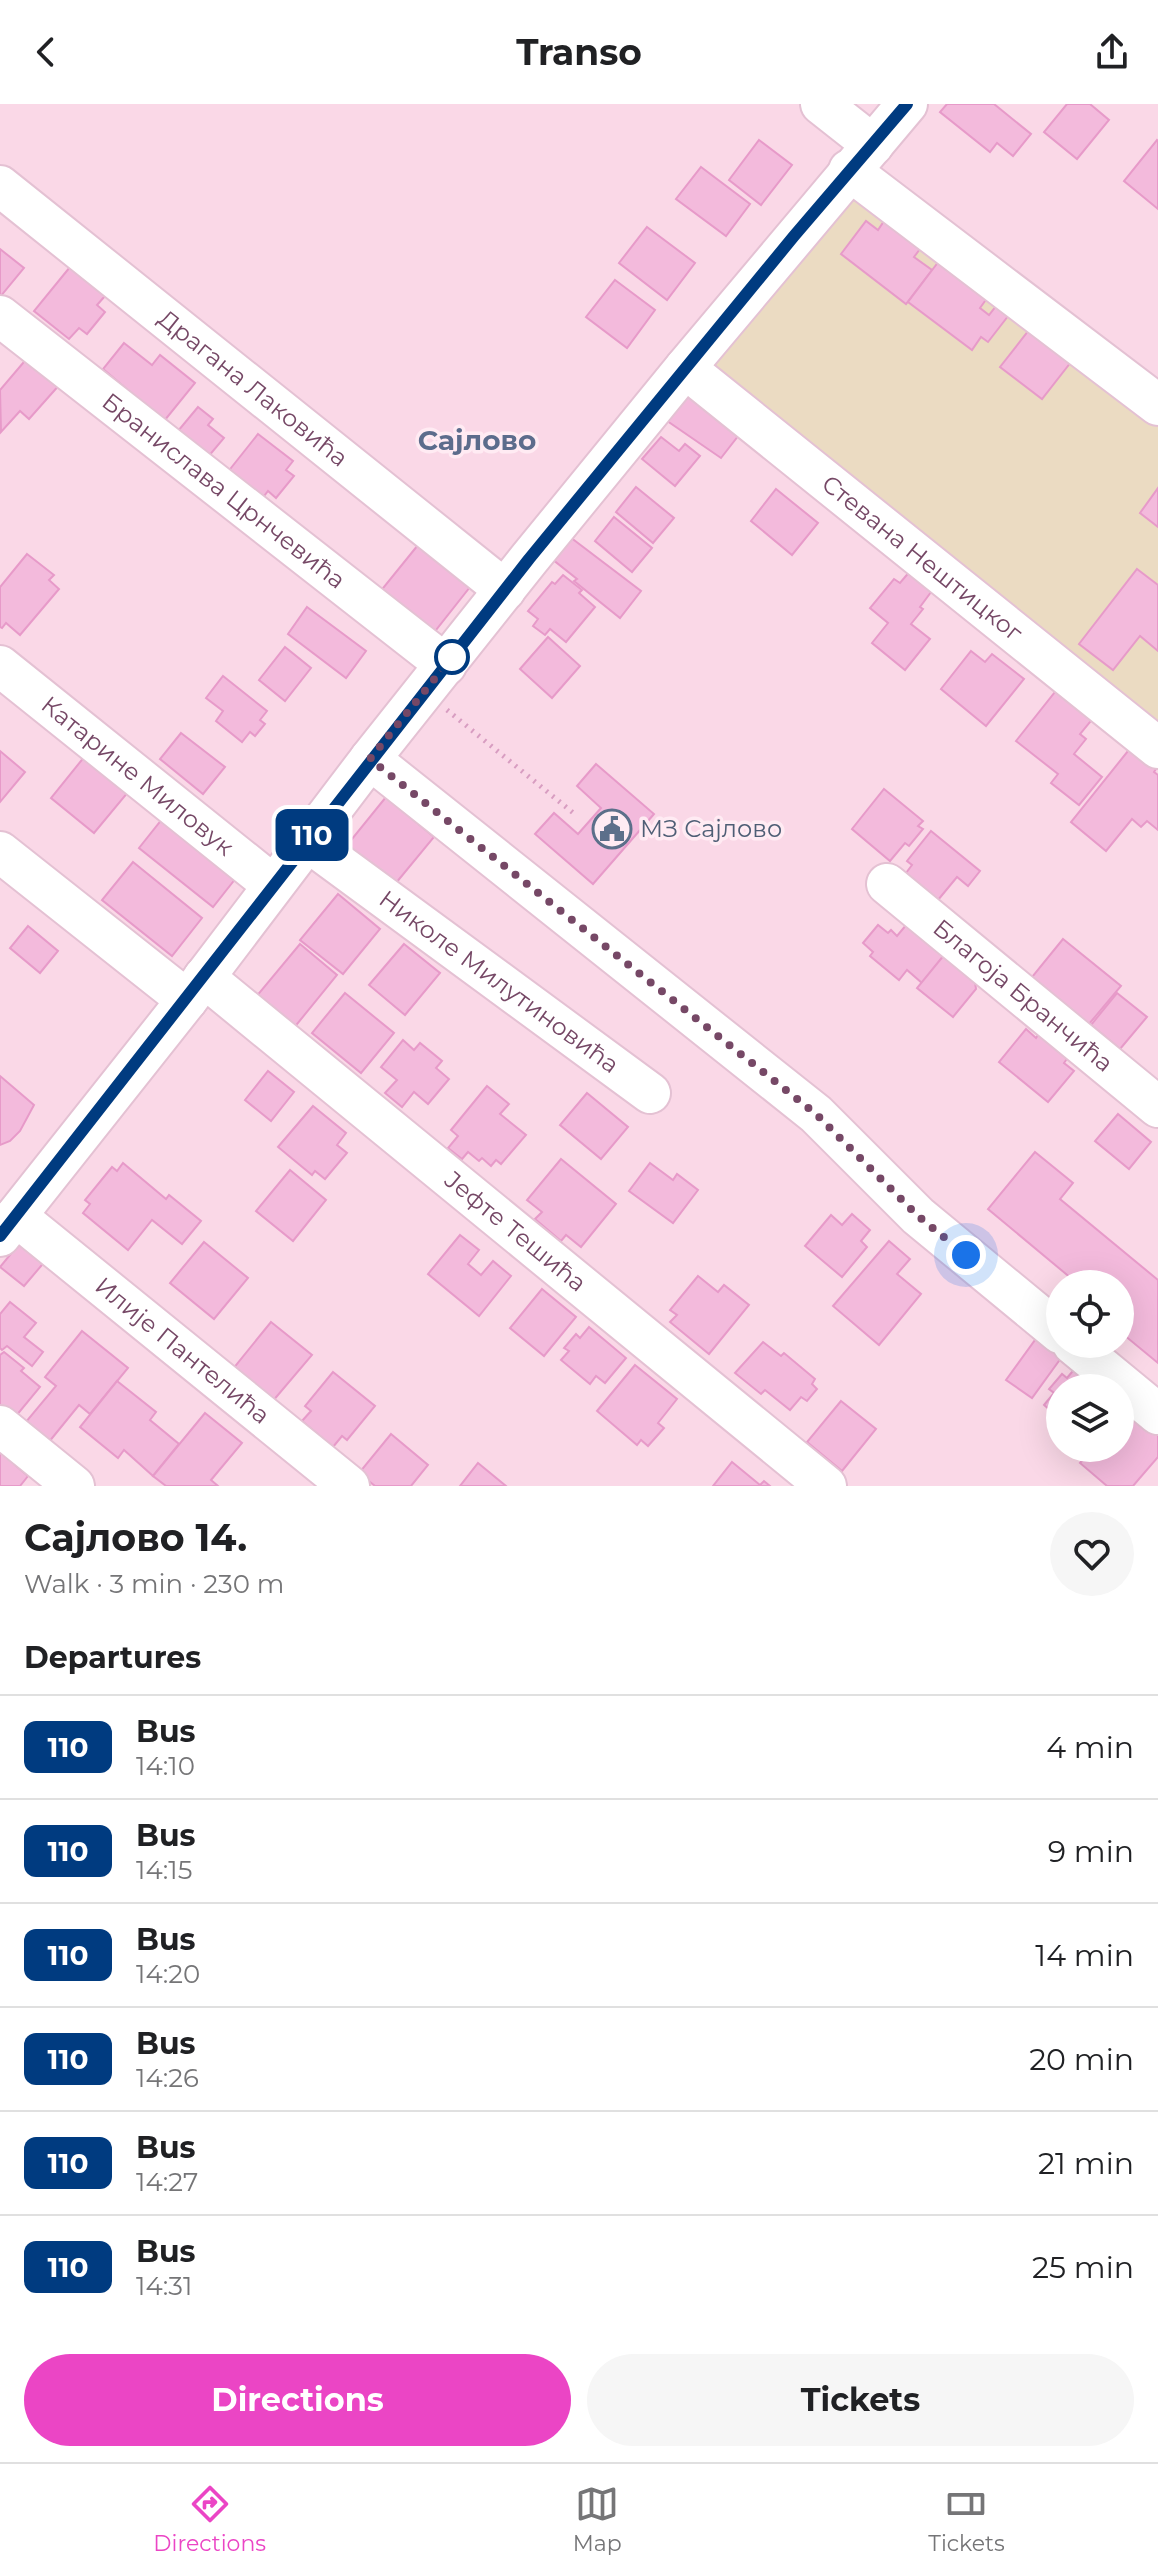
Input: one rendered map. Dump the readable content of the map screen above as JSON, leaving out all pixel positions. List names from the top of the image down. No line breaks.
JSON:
{"streets":{"street":["Драгана Лаковића","Бранислава Црнчевића","Стевана Нештицког","Катарине Миловук","Николе Милутиновића","Благоја Бранчића","Јефте Тешића","Илије Пантелића"]},"districts":["Сајлово"],"places":{"public building":["МЗ Сајлово"]},"lines":["bus line 110"],"page":{"header":"Transo","on_map":"110","heading":[["Сајлово 14.","Walk · 3 min · 230 m"],"Departures"],"list":[{"mark":"110","name":"Bus","note":"14:10","value":"4 min"},{"mark":"110","name":"Bus","note":"14:15","value":"9 min"},{"mark":"110","name":"Bus","note":"14:20","value":"14 min"},{"mark":"110","name":"Bus","note":"14:26","value":"20 min"},{"mark":"110","name":"Bus","note":"14:27","value":"21 min"},{"mark":"110","name":"Bus","note":"14:31","value":"25 min"}],"buttons":["Directions","Tickets"],"tabs":["Directions","Map","Tickets"]}}
